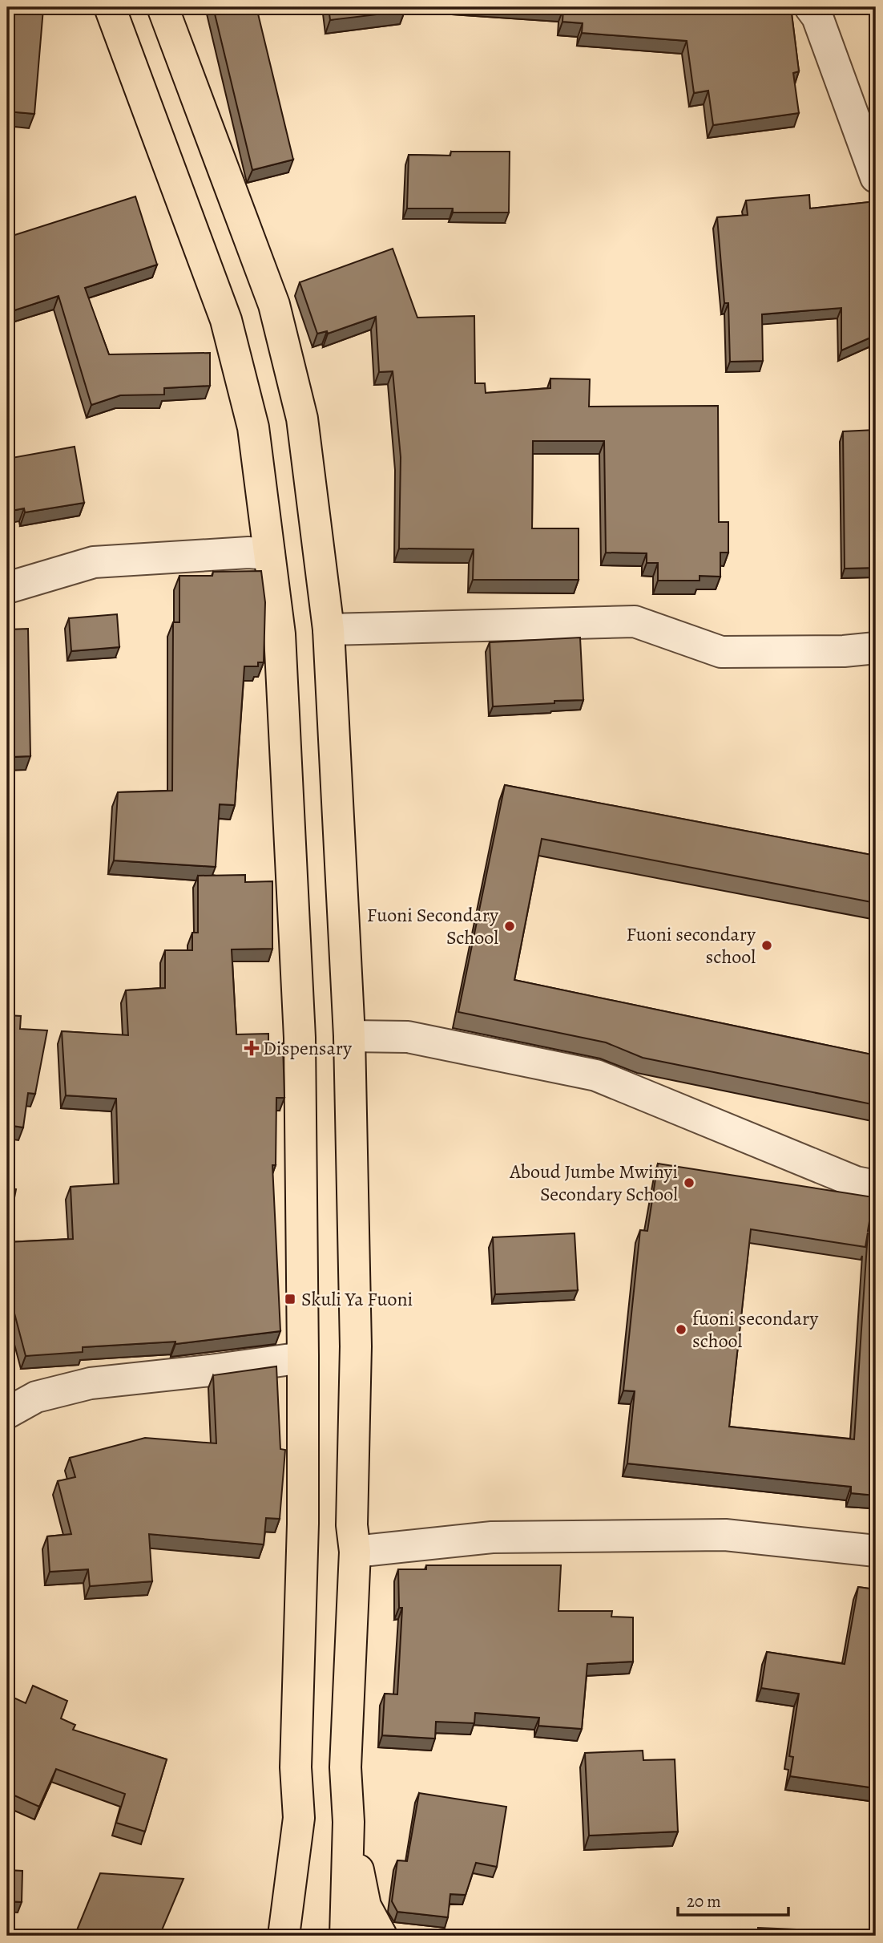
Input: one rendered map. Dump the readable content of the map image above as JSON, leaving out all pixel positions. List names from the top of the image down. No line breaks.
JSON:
{"places":{"other":["Fuoni Secondary School","Fuoni secondary school","Aboud Jumbe Mwinyi Secondary School","fuoni secondary school"],"health":["Dispensary"],"transit":["Skuli Ya Fuoni"]},"scale_bar":"20 m"}
